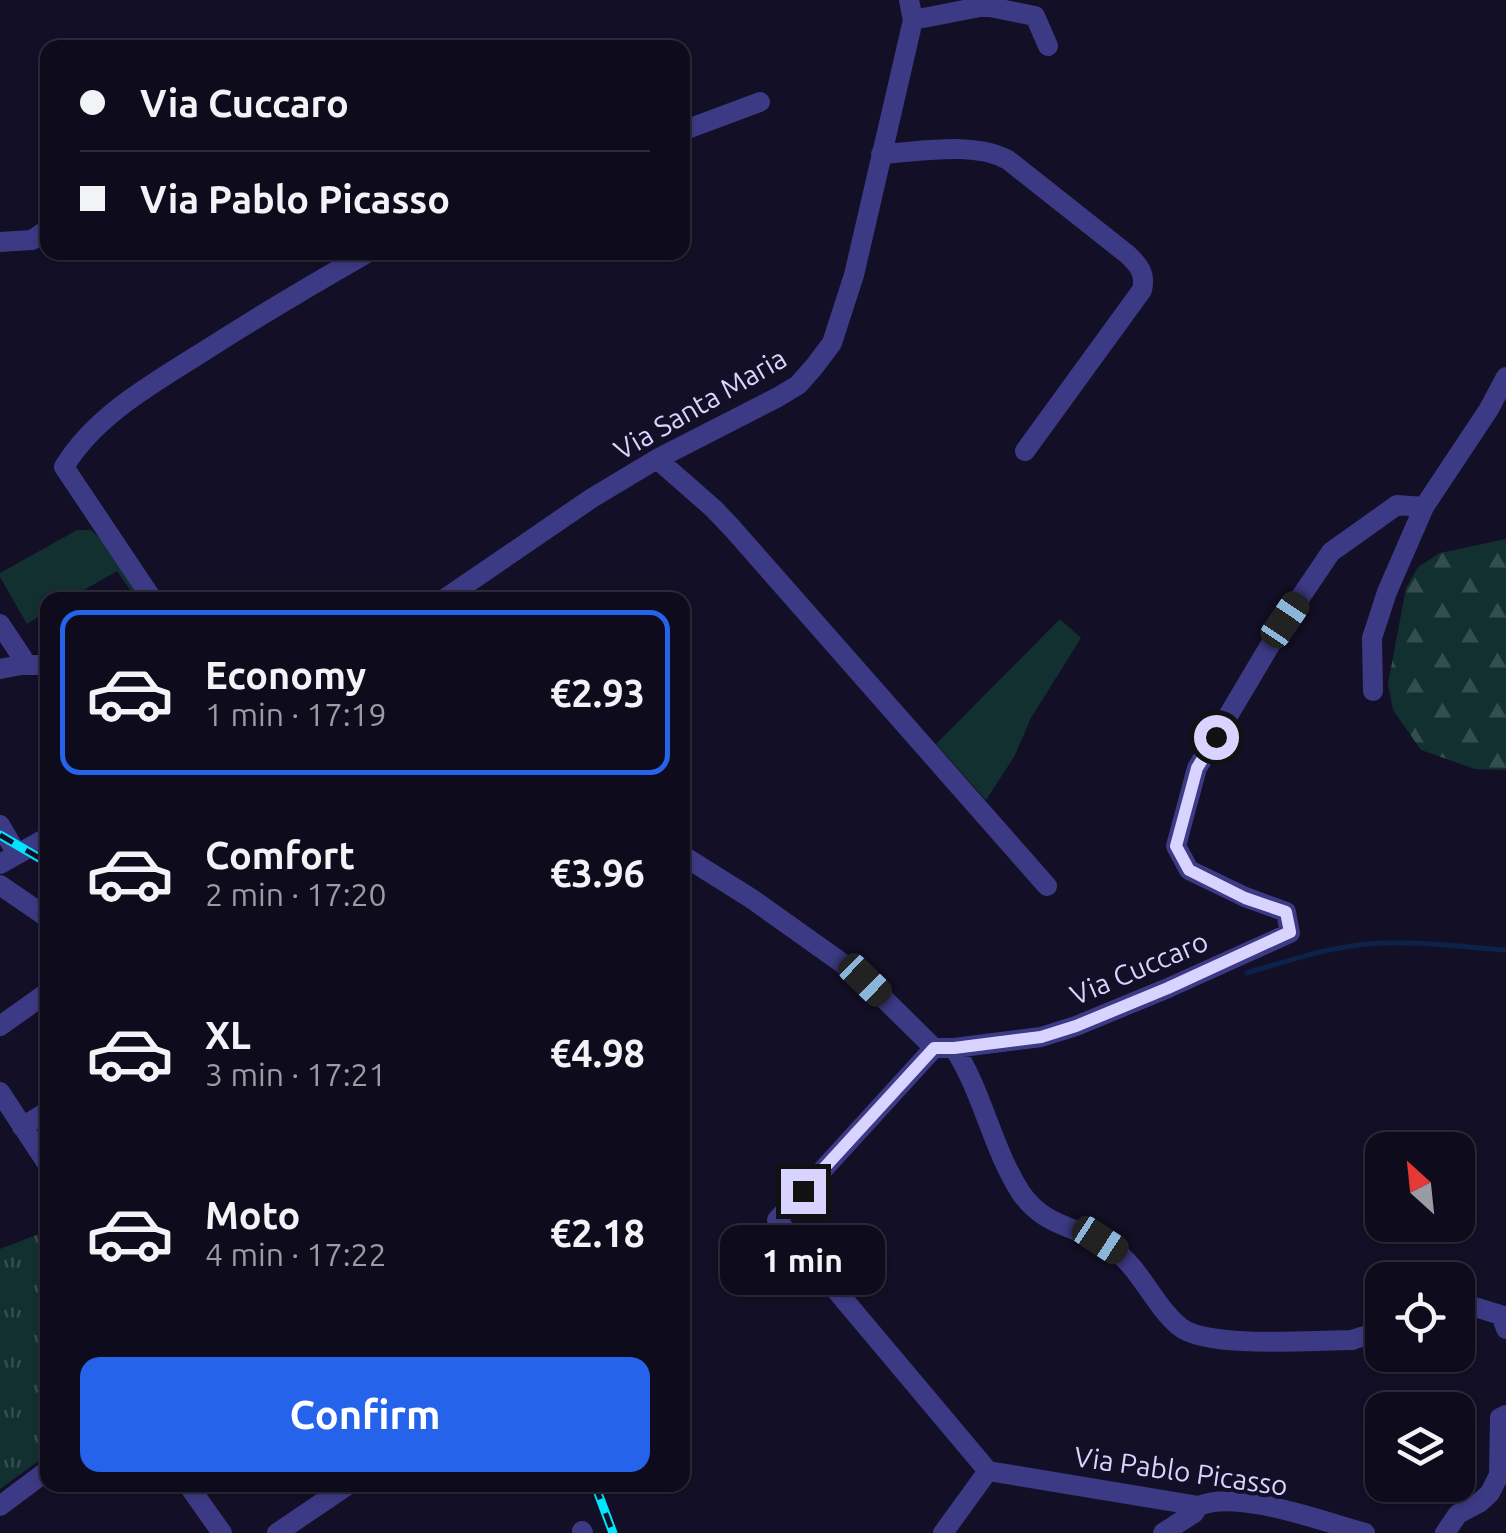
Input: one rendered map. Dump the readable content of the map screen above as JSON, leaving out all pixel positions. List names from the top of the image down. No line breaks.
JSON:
{"streets":{"street":["Via Santa Maria","Via Cuccaro","Via Pablo Picasso"]},"north":"top left","page":{"banner":["Via Cuccaro","Via Pablo Picasso"],"list":[{"name":"Economy","note":"1 min · 17:19","value":"€2.93"},{"name":"Comfort","note":"2 min · 17:20","value":"€3.96"},{"name":"XL","note":"3 min · 17:21","value":"€4.98"},{"name":"Moto","note":"4 min · 17:22","value":"€2.18"}],"bubble":"1 min","buttons":"Confirm"}}
